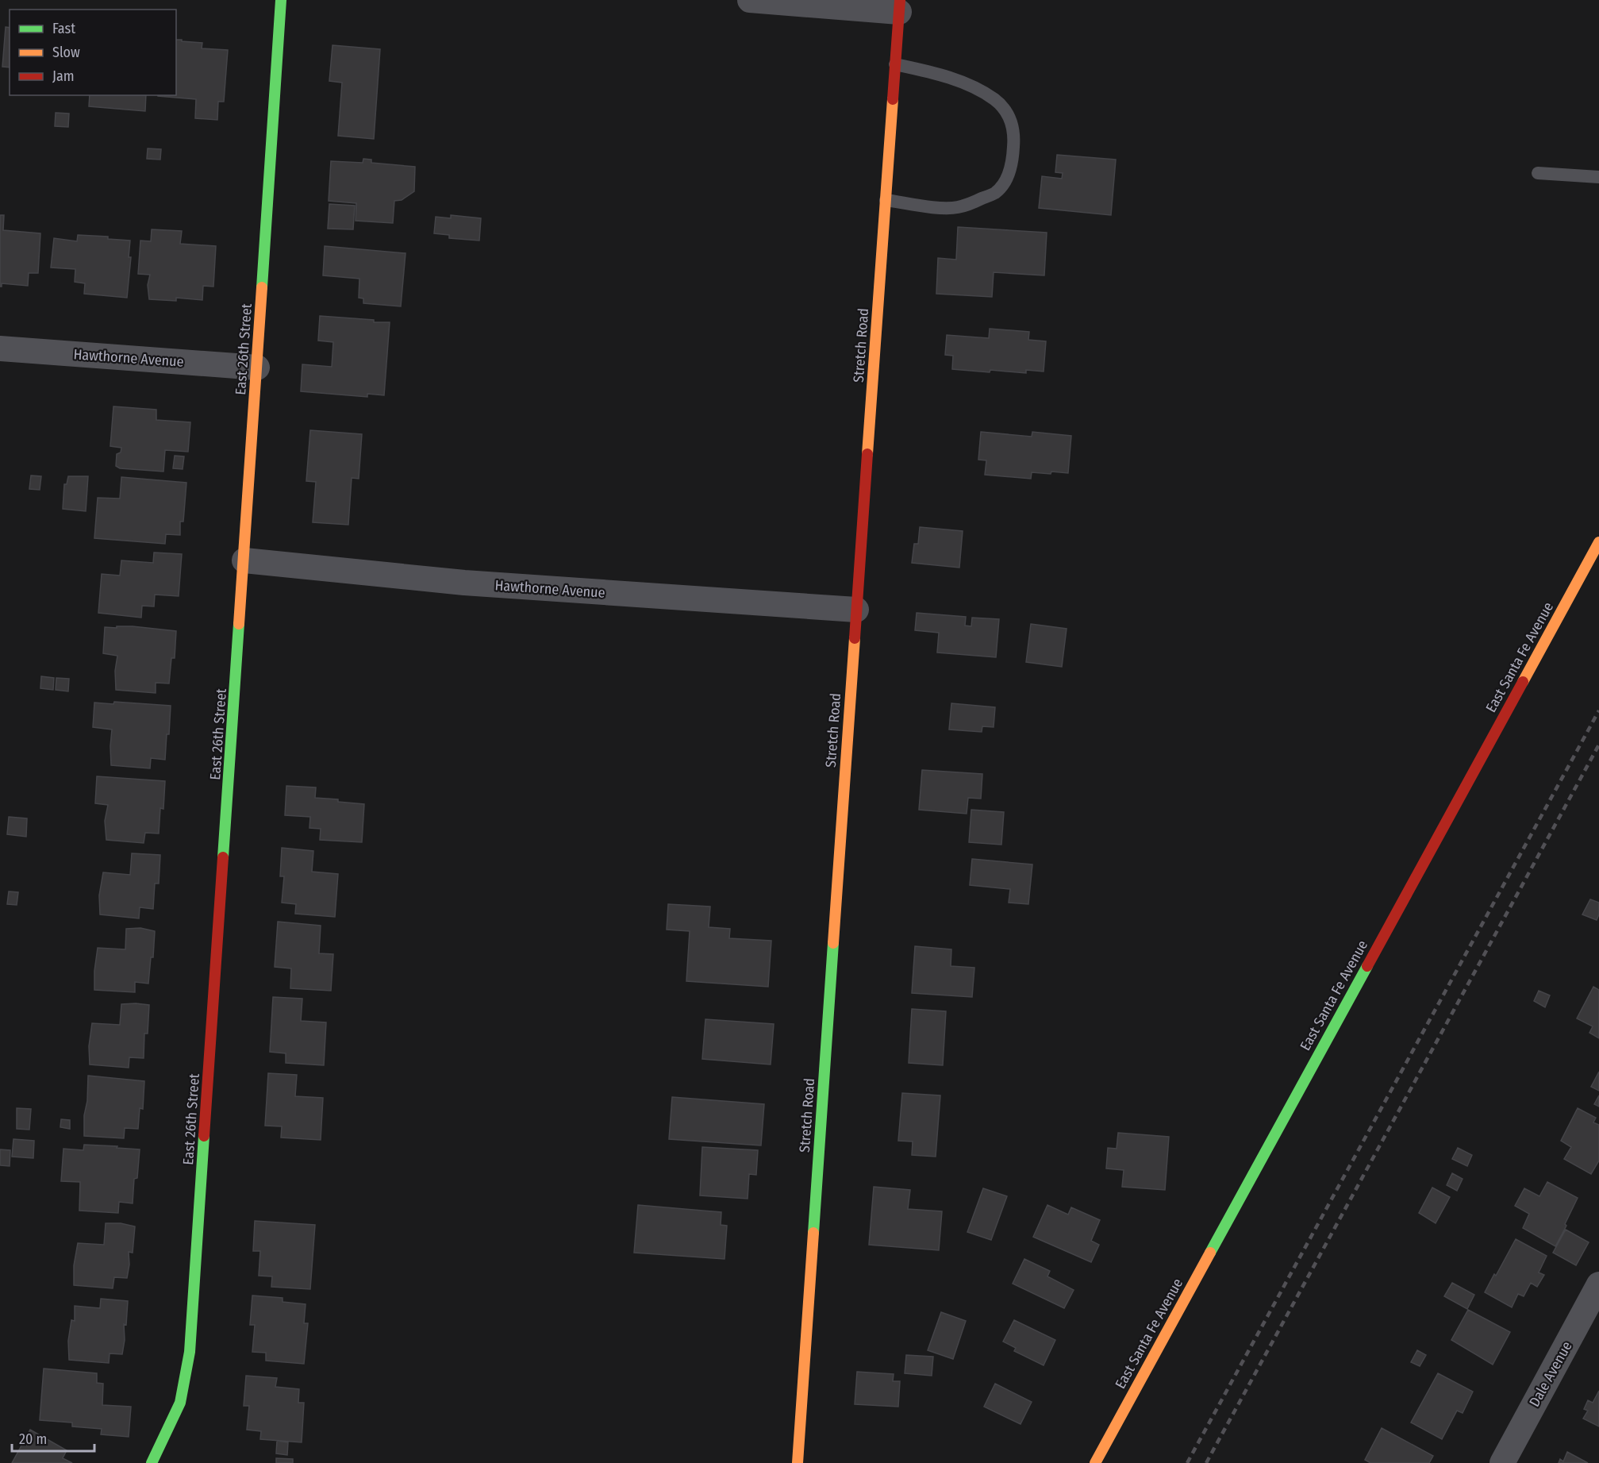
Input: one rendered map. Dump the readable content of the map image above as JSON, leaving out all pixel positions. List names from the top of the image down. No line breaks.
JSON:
{"streets":{"street":["Stretch Road","East 26th Street","Hawthorne Avenue","East Santa Fe Avenue","Dale Avenue"]},"crossings":[["Stretch Road","Hawthorne Avenue"],["East 26th Street","Hawthorne Avenue"]],"legend":["Fast","Slow","Jam"],"scale_bar":"20 m"}
